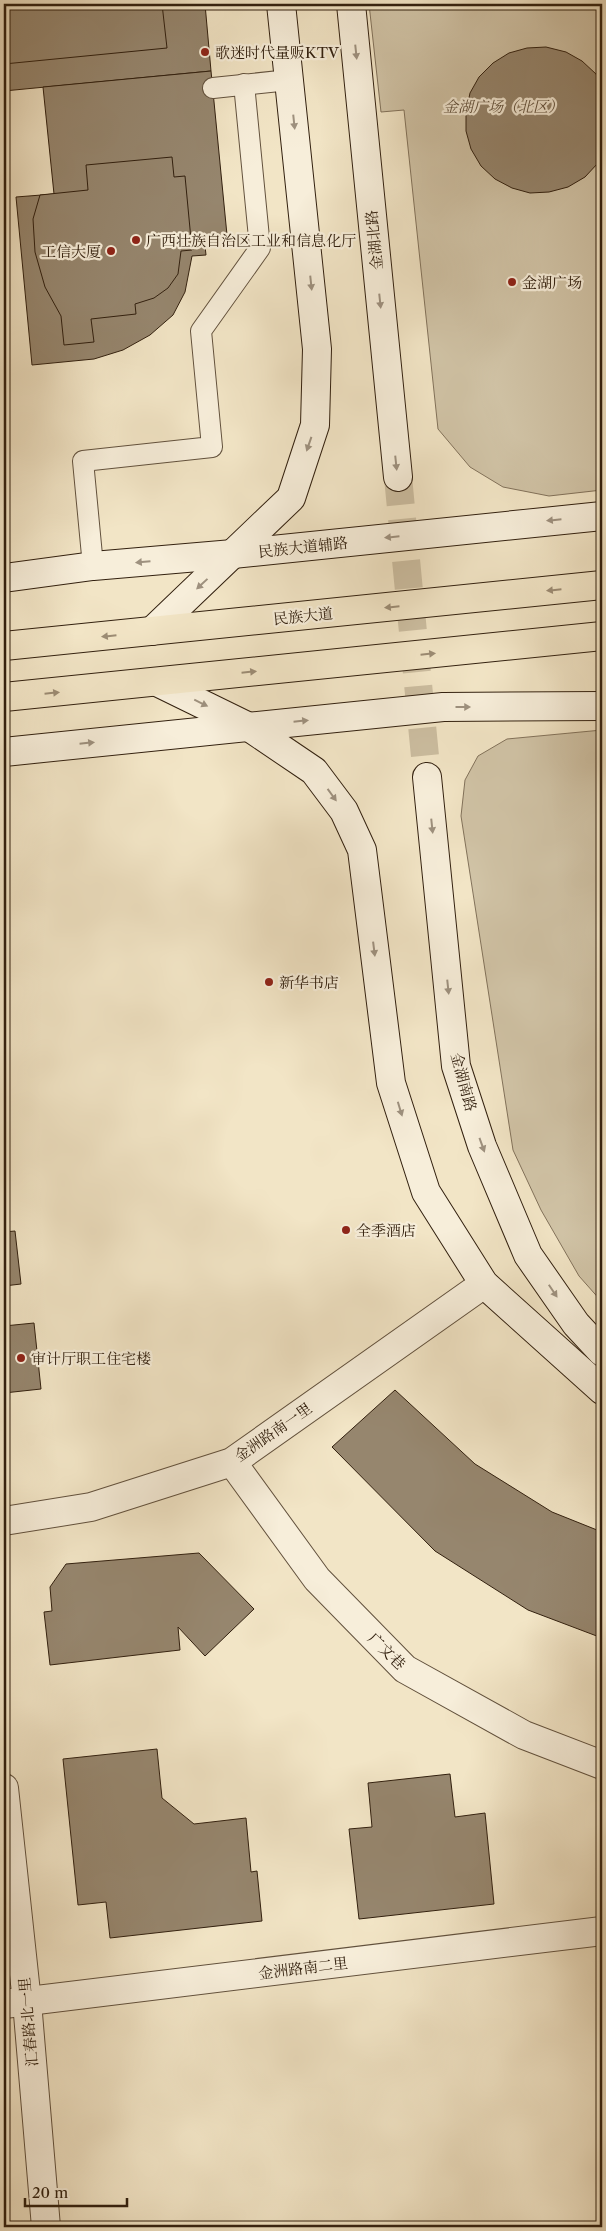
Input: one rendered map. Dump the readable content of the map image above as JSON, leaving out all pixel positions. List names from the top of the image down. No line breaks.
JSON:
{"streets":{"highway":["民族大道"],"street":["金湖北路","民族大道辅路","金湖南路","金洲路南一里","广文巷","金洲路南二里","汇春路北一里"]},"crossings":[["金洲路南一里","广文巷"],["金洲路南二里","汇春路北一里"]],"parks":["金湖广场（北区）"],"places":["歌迷时代量贩KTV","广西壮族自治区工业和信息化厅","工信大厦","金湖广场","新华书店","全季酒店","审计厅职工住宅楼"],"scale_bar":"20 m"}
